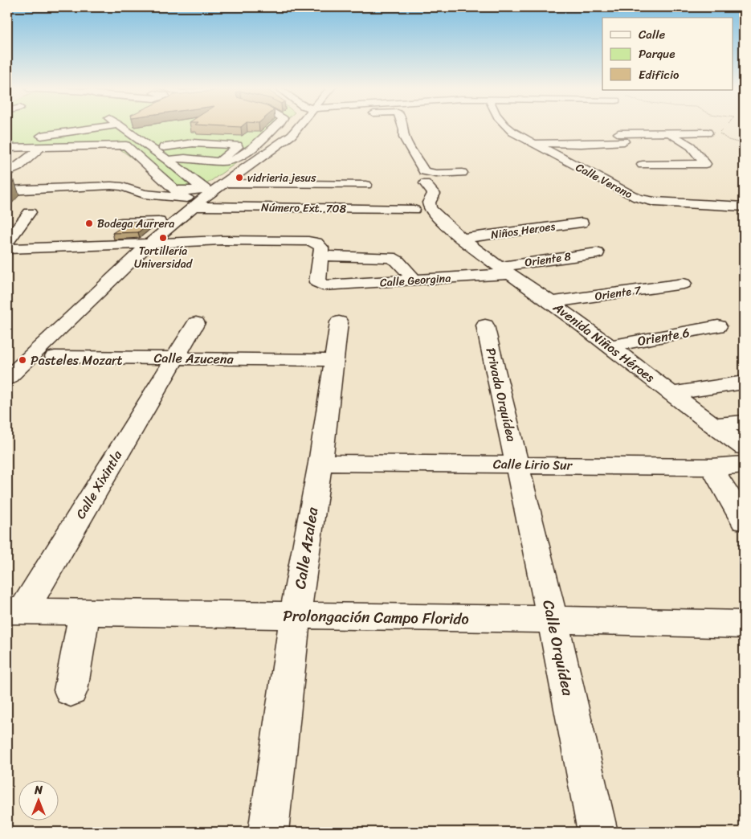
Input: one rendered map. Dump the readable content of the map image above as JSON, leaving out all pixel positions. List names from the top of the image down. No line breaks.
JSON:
{"streets":{"street":["Calle Verano","Número Ext. 708","Niños Heroes","Oriente 8","Calle Georgina","Oriente 7","Oriente 6","Avenida Niños Héroes","Calle Azucena","Privada Orquídea","Calle Lirio Sur","Calle Xixintla","Calle Azalea","Prolongación Campo Florido","Calle Orquídea"]},"crossings":[["Niños Heroes","Avenida Niños Héroes"],["Oriente 8","Calle Georgina"],["Oriente 8","Avenida Niños Héroes"],["Calle Georgina","Avenida Niños Héroes"],["Oriente 7","Avenida Niños Héroes"],["Oriente 6","Avenida Niños Héroes"],["Calle Azucena","Calle Xixintla"],["Calle Azucena","Calle Azalea"],["Privada Orquídea","Calle Lirio Sur"],["Privada Orquídea","Calle Orquídea"],["Calle Lirio Sur","Calle Azalea"],["Calle Lirio Sur","Calle Orquídea"],["Calle Xixintla","Prolongación Campo Florido"],["Calle Azalea","Prolongación Campo Florido"],["Prolongación Campo Florido","Calle Orquídea"]],"places":["vidrieria jesus","Bodega Aurrera","Tortillería Universidad","Pasteles Mozart"],"legend":["Calle","Parque","Edificio"],"north":"top"}
